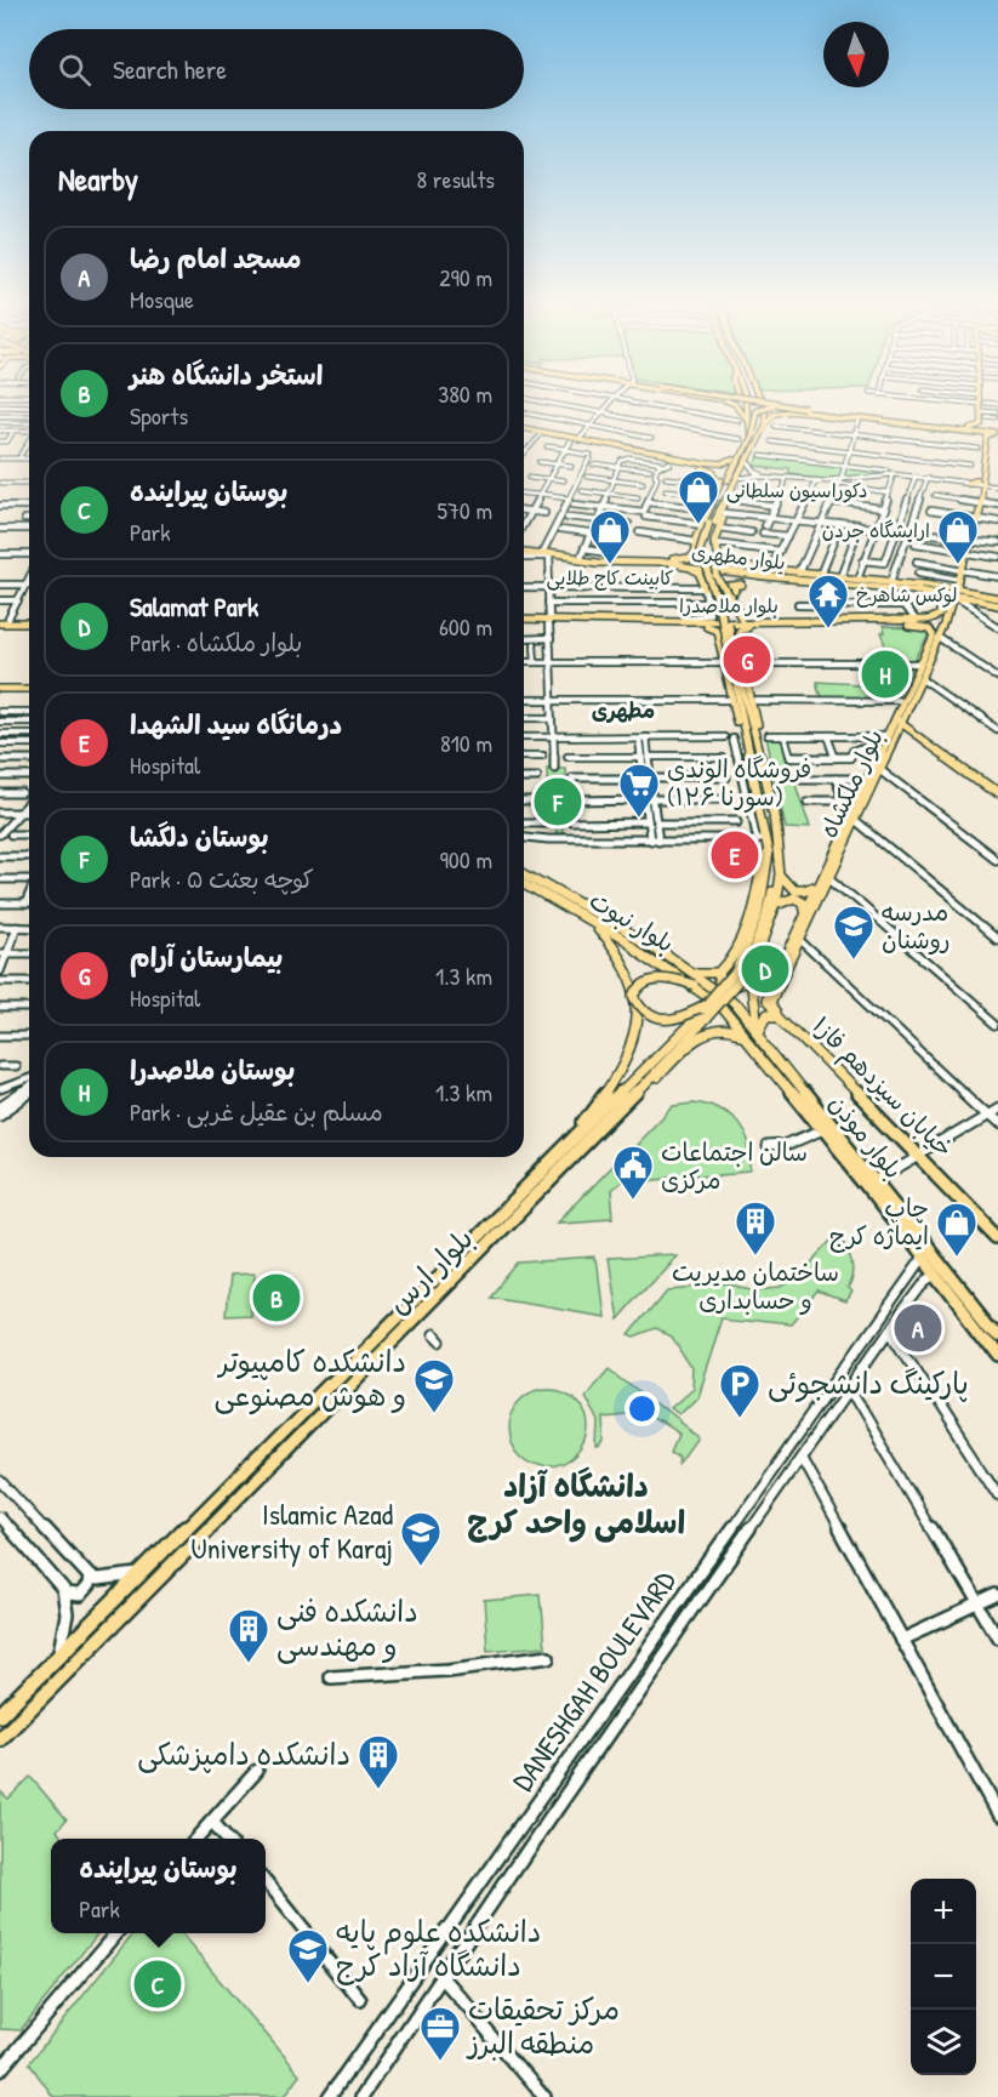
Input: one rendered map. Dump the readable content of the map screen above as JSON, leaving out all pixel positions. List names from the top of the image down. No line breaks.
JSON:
{"streets":{"main road":["بلوار مطهری","بلوار ملاصدرا","بلوار ملکشاه","بلوار نبوت","خیابان سیزدهم فاز۱","بلوار موذن","بلوار ارس"],"street":["DANESHGAH BOULEVARD"]},"crossings":[["بلوار ملاصدرا","بلوار ملکشاه"],["بلوار ملکشاه","خیابان سیزدهم فاز۱"],["بلوار نبوت","بلوار ارس"]],"districts":["مطهری","دانشگاه آزاد اسلامی واحد کرج"],"places":{"shop":["دکوراسیون سلطانی","کابینت کاج طلایی","ارايشگاه جردن","چاپ ایماژه کرج"],"temple":["لوکس شاهرخ"],"supermarket":["فروشگاه الوندی (سورنا ۱۲۶)"],"school or university":["مدرسه روشنان","دانشکده کامپیوتر و هوش مصنوعی","Islamic Azad University of Karaj","دانشکده علوم پایه دانشگاه آزاد کرج"],"public building":["سالن اجتماعات مرکزی"],"building":["ساختمان مدیریت و حسابداری","دانشکده فنی و مهندسی","دانشکده دامپزشکی"],"parking":["پارکینگ دانشجوئی"],"office":["مرکز تحقیقات منطقه البرز"]},"north":"bottom","page":{"search":"Search here","heading":["Nearby","8 results"],"list":[{"mark":"A","name":"مسجد امام رضا","note":"Mosque","value":"290 m"},{"mark":"B","name":"استخر دانشگاه هنر","note":"Sports","value":"380 m"},{"mark":"C","name":"بوستان پیراینده","note":"Park","value":"570 m"},{"mark":"D","name":"Salamat Park","note":"Park · بلوار ملکشاه","value":"600 m"},{"mark":"E","name":"درمانگاه سید الشهدا","note":"Hospital","value":"810 m"},{"mark":"F","name":"بوستان دلگشا","note":"Park · کوچه بعثت ۵","value":"900 m"},{"mark":"G","name":"بیمارستان آرام","note":"Hospital","value":"1.3 km"},{"mark":"H","name":"بوستان ملاصدرا","note":"Park · مسلم بن عقیل غربی","value":"1.3 km"}],"pins":["G","H","F","E","D","B","A","C"],"popup":["بوستان پیراینده","Park"],"map_buttons":["+","−"]}}
